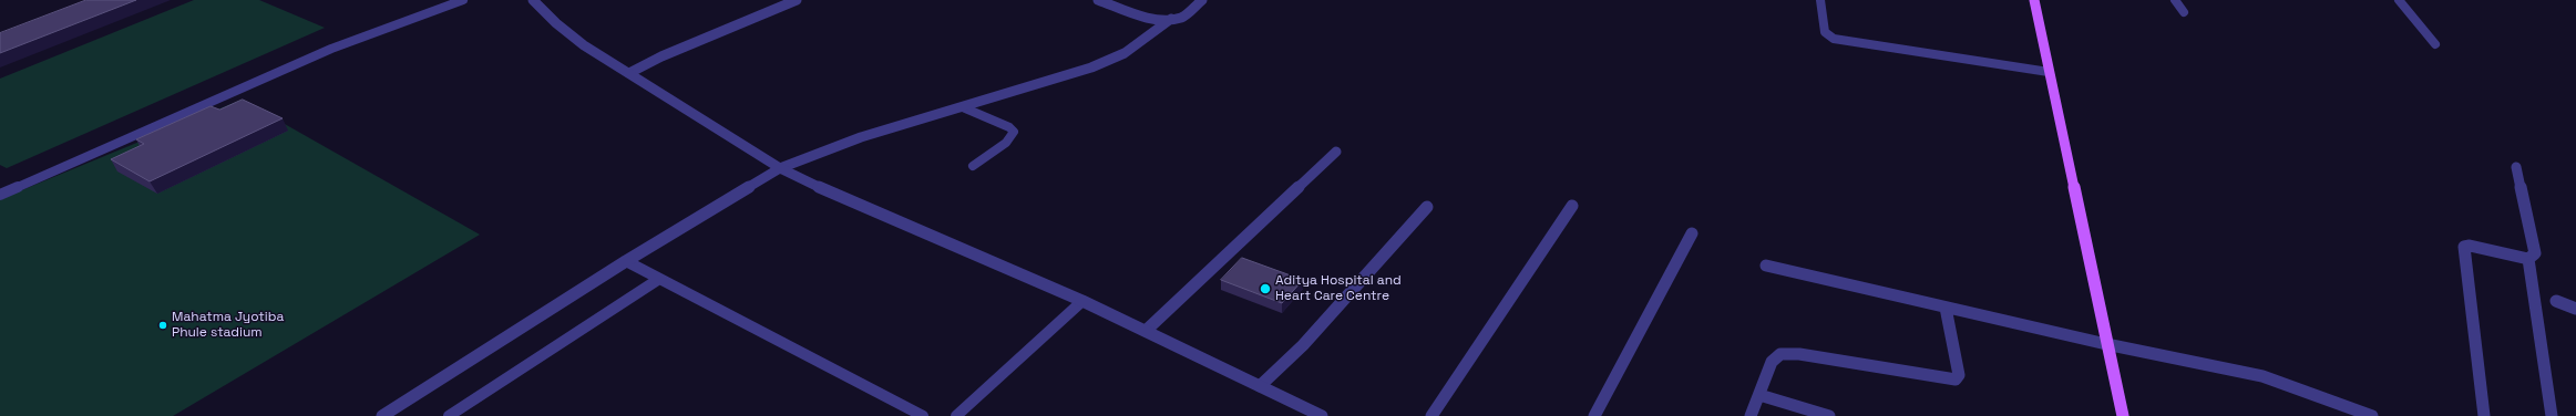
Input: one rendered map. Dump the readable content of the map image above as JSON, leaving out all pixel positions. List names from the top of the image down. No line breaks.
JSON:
{"places":["Aditya Hospital and Heart Care Centre","Mahatma Jyotiba Phule stadium"]}
